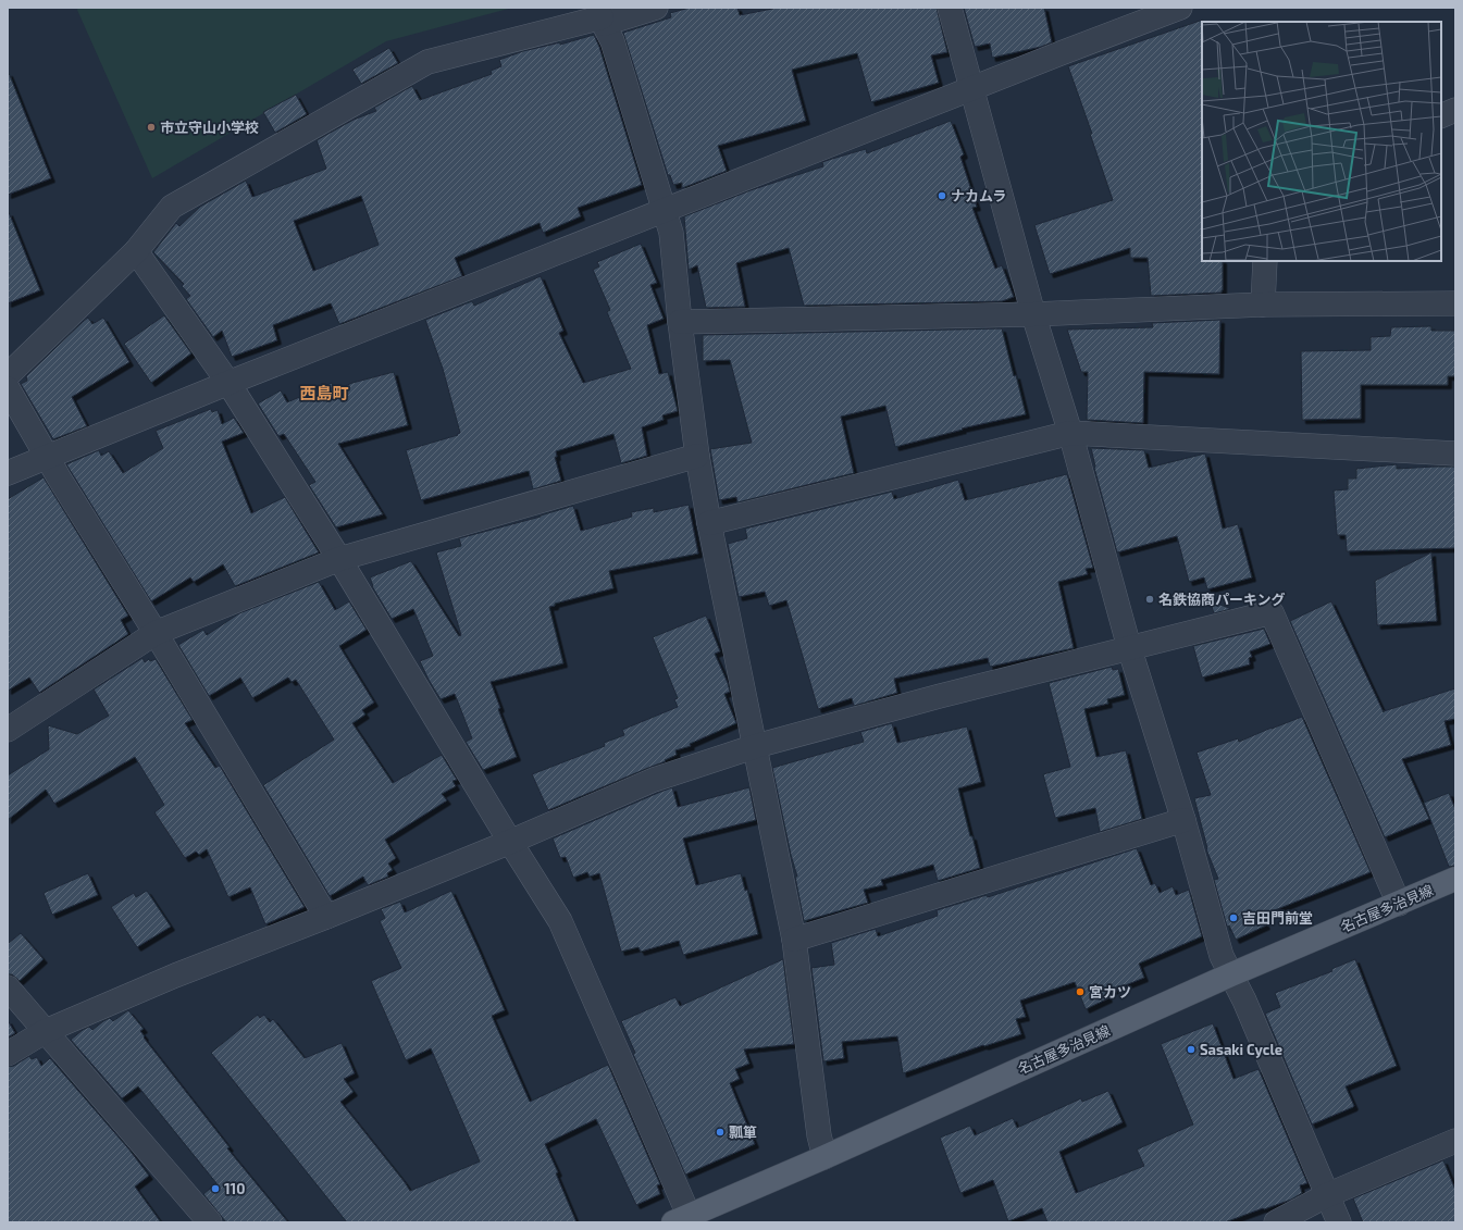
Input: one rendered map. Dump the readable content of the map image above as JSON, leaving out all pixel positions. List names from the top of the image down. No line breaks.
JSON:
{"streets":{"main road":["名古屋多治見線"]},"districts":["西島町"],"places":["市立守山小学校","ナカムラ","名鉄協商パーキング","吉田門前堂","宮カツ","Sasaki Cycle","瓢箪","110"]}
